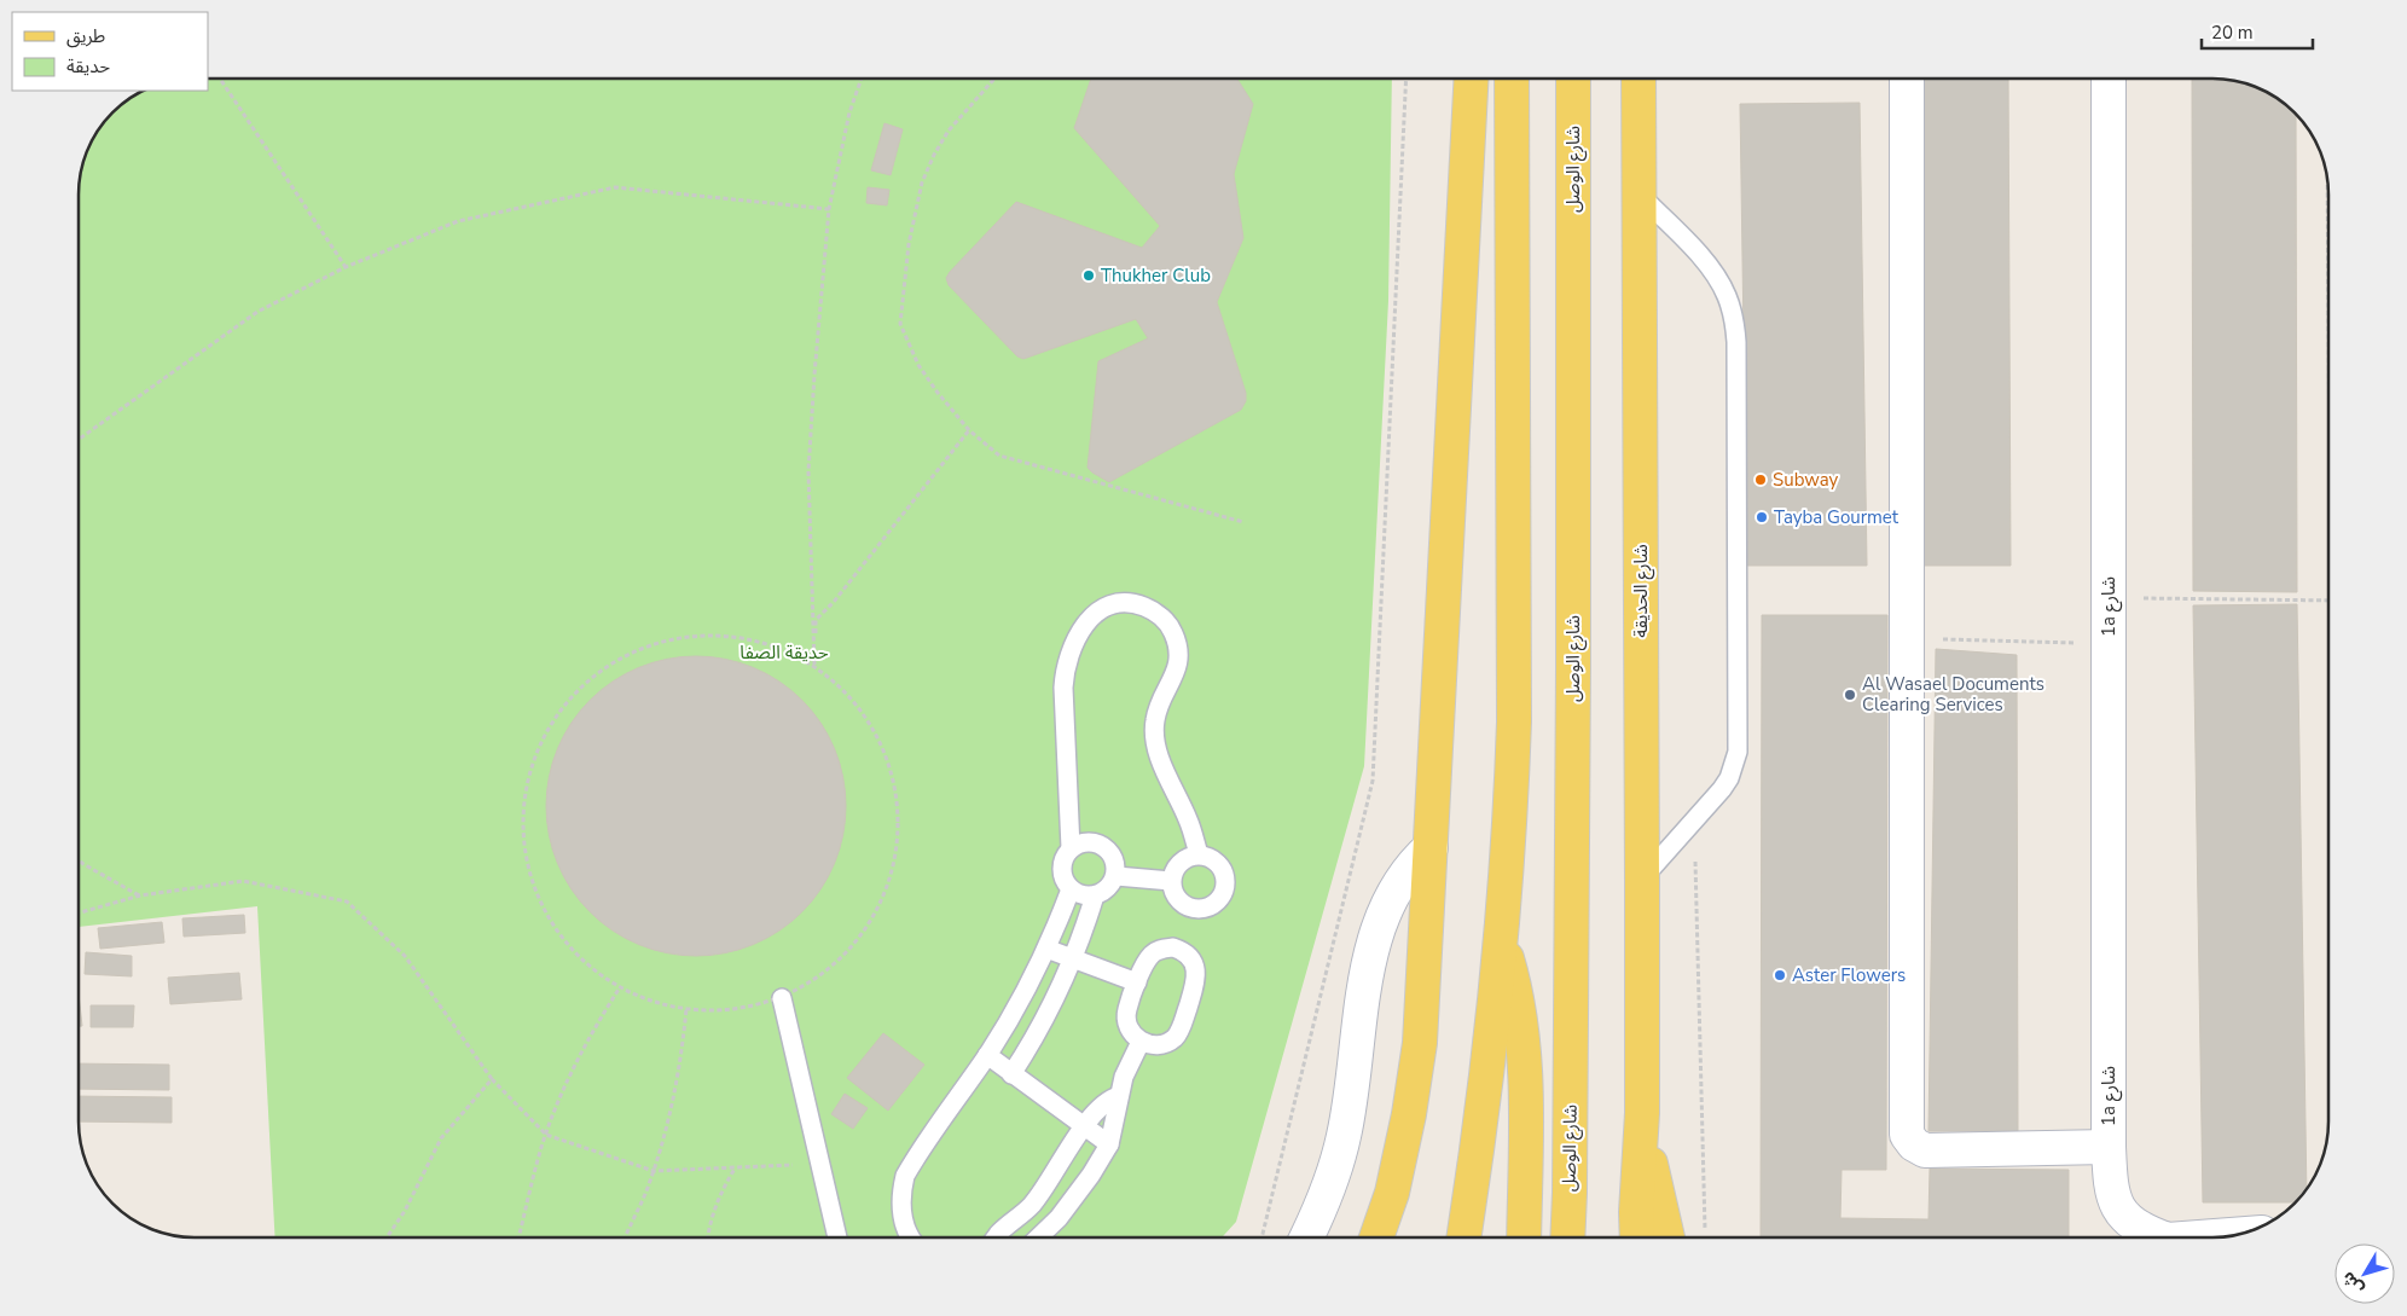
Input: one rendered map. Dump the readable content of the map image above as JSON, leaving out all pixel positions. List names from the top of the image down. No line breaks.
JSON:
{"streets":{"main road":["شارع الوصل","شارع الحديقة"],"street":["1a شارع"]},"parks":["حديقة الصفا"],"places":["Thukher Club","Subway","Tayba Gourmet","Al Wasael Documents Clearing Services","Aster Flowers"],"legend":["طريق","حديقة"],"scale_bar":"20 m","north":"bottom left"}
